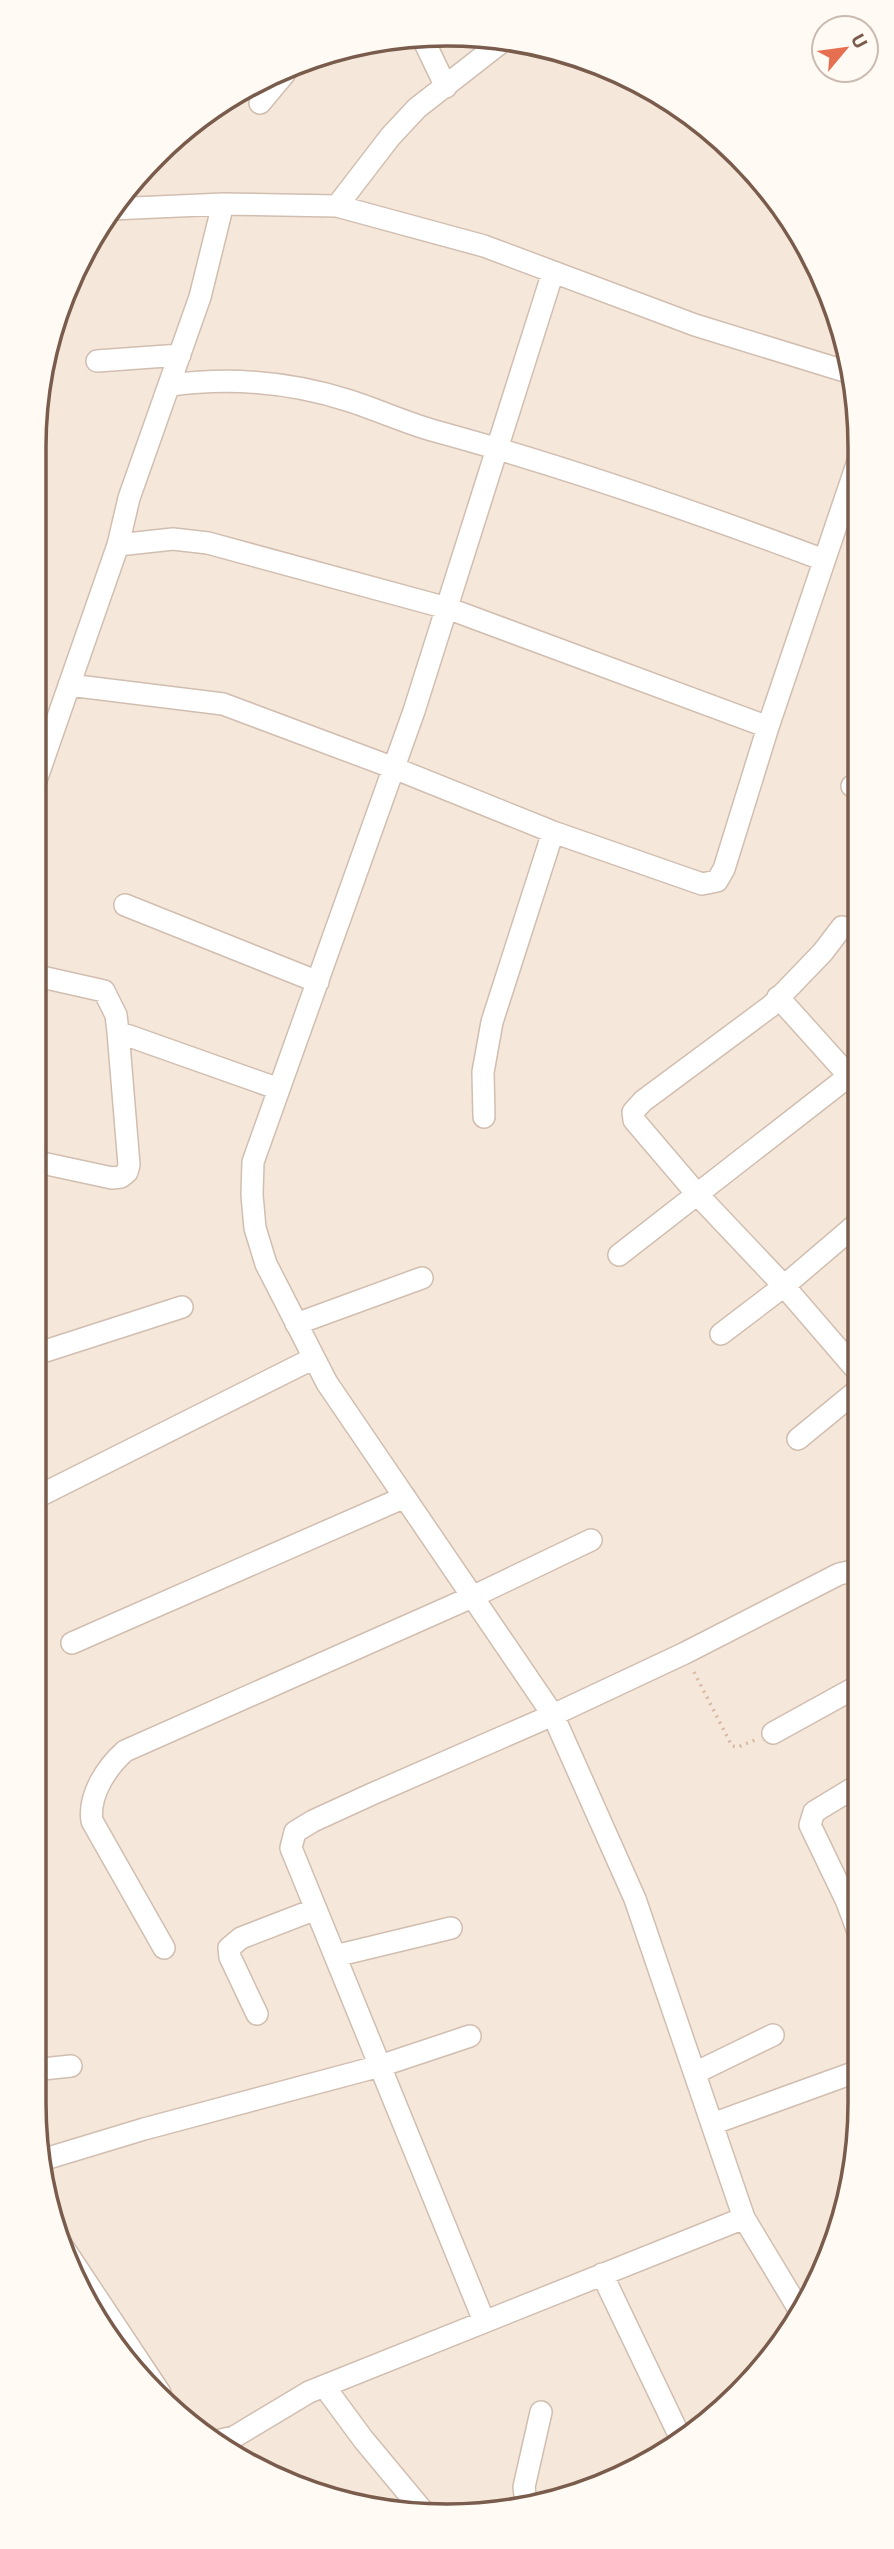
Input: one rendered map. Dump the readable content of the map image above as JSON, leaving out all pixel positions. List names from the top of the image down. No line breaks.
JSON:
{"north":"top right"}
